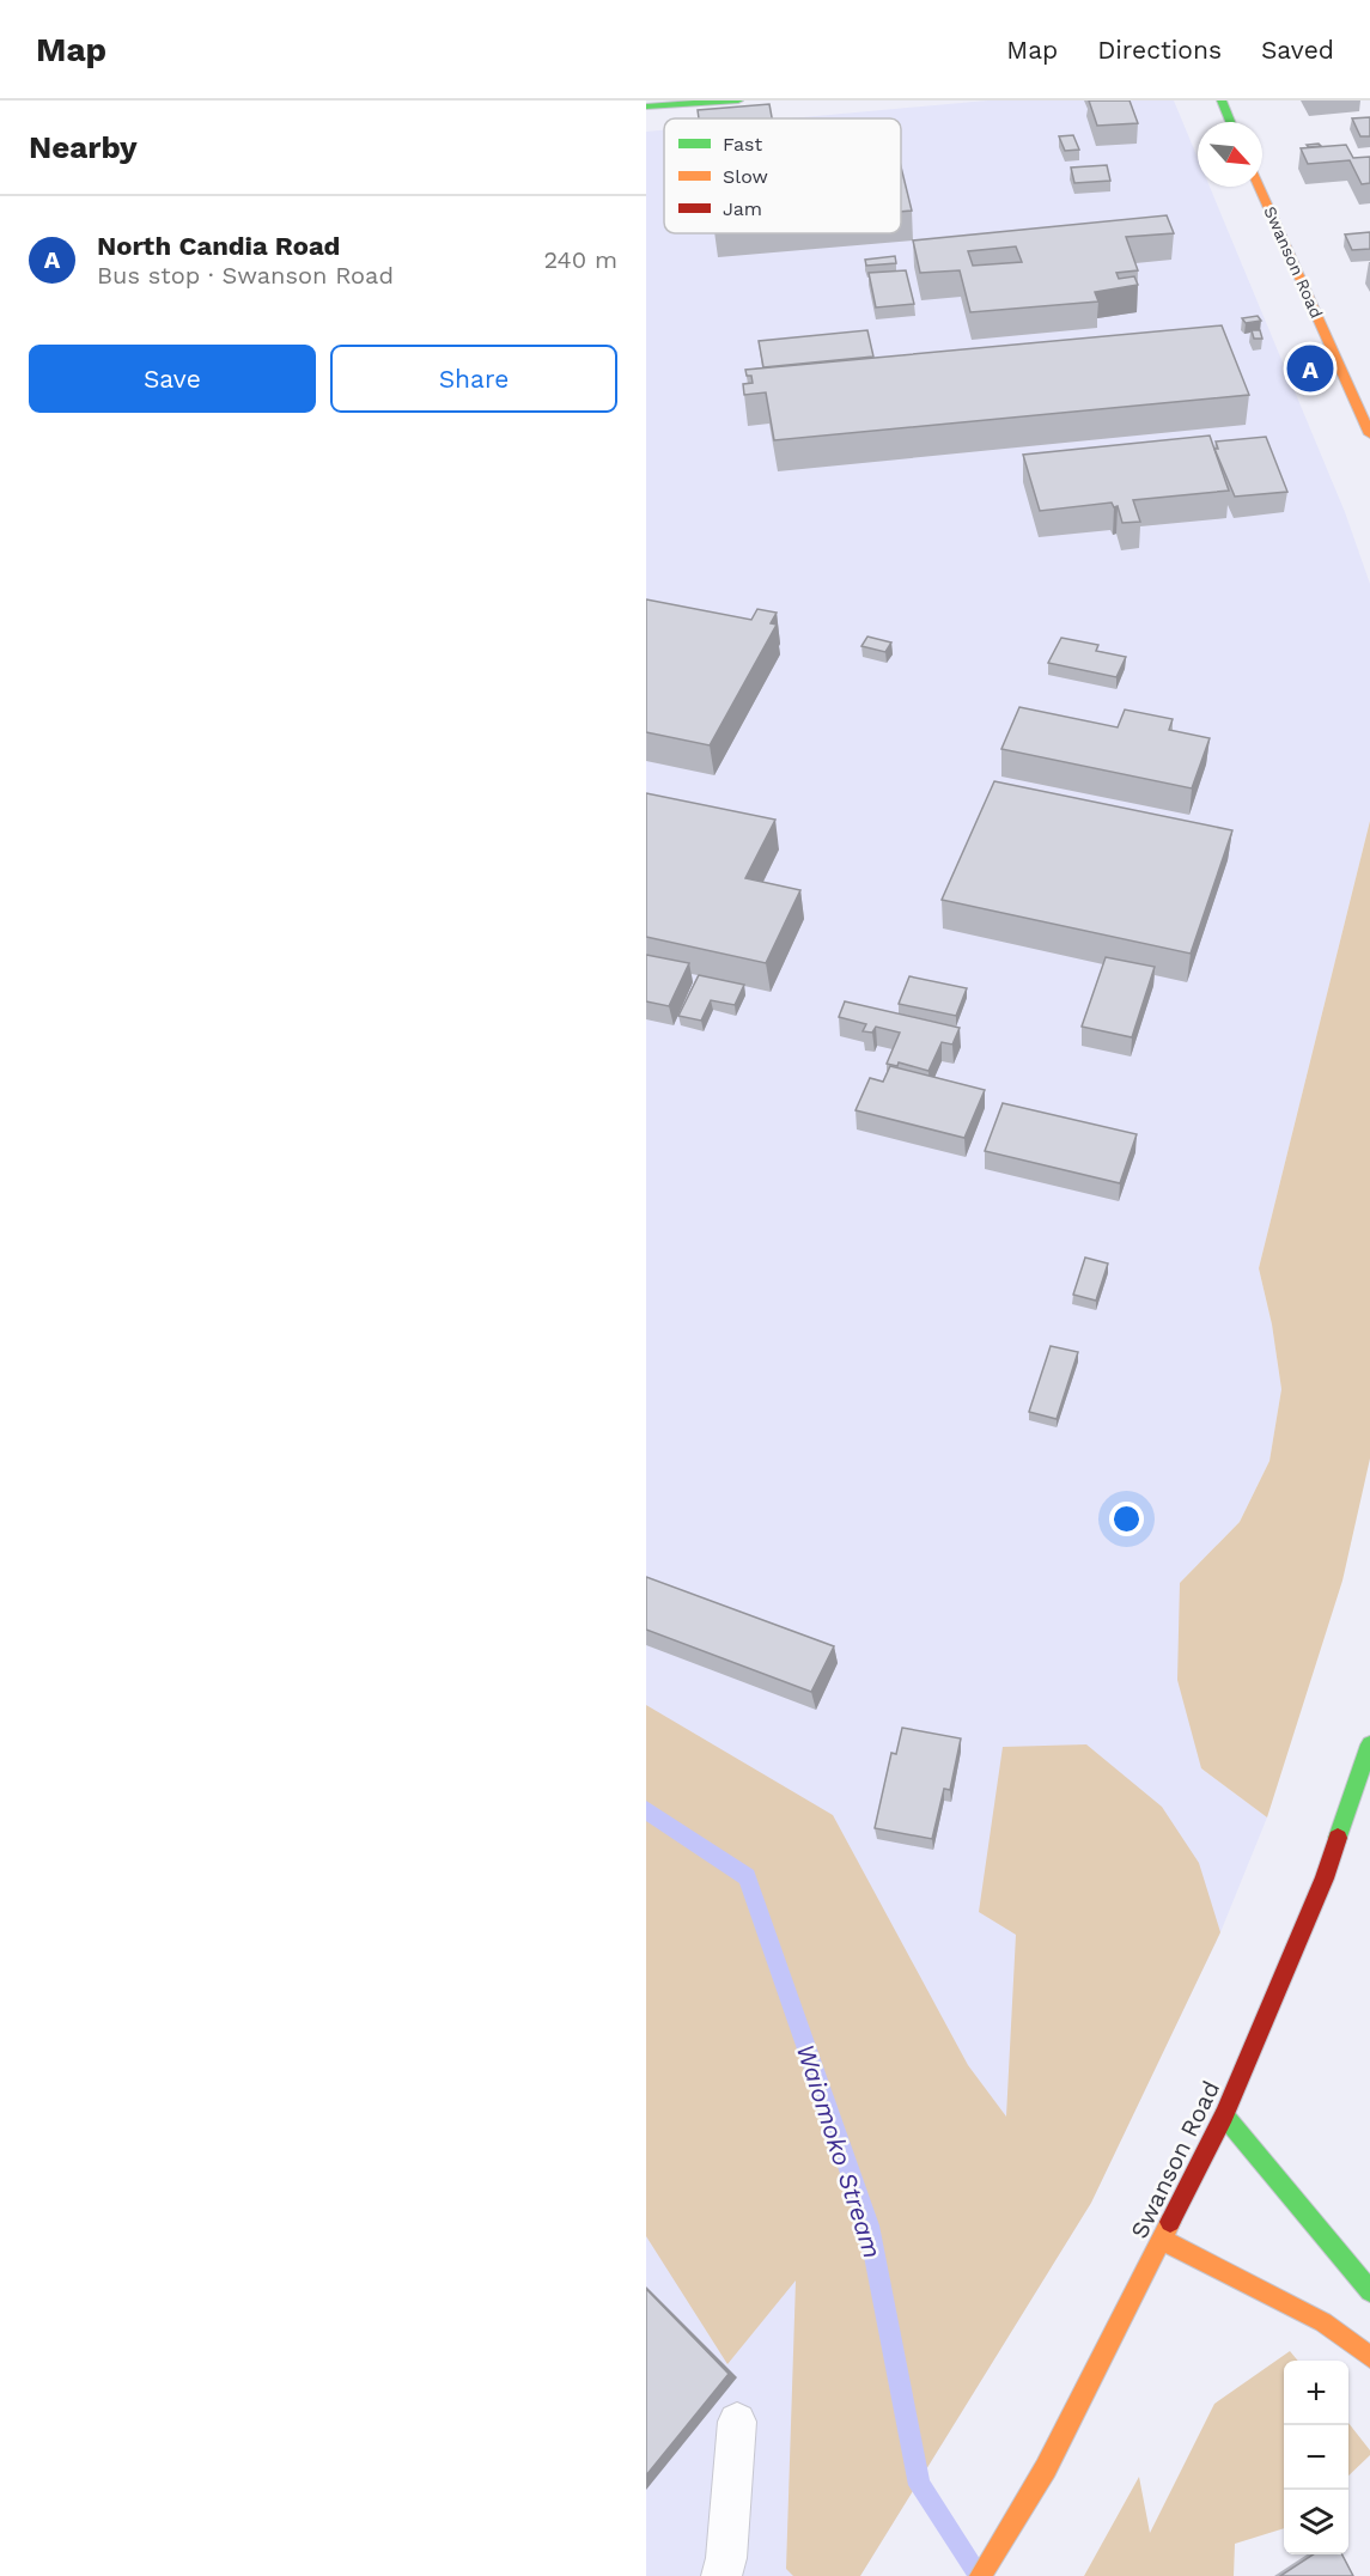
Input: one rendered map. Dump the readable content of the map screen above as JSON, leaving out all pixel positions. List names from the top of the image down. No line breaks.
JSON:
{"streets":{"main road":["Swanson Road"]},"water":["Waiomoko Stream"],"legend":["Fast","Slow","Jam"],"north":"bottom right","page":{"header":"Map","nav":["Map","Directions","Saved"],"heading":"Nearby","list":[{"mark":"A","name":"North Candia Road","note":"Bus stop · Swanson Road","value":"240 m"}],"buttons":["Save","Share"],"pins":"A","map_buttons":["+","−"]}}
